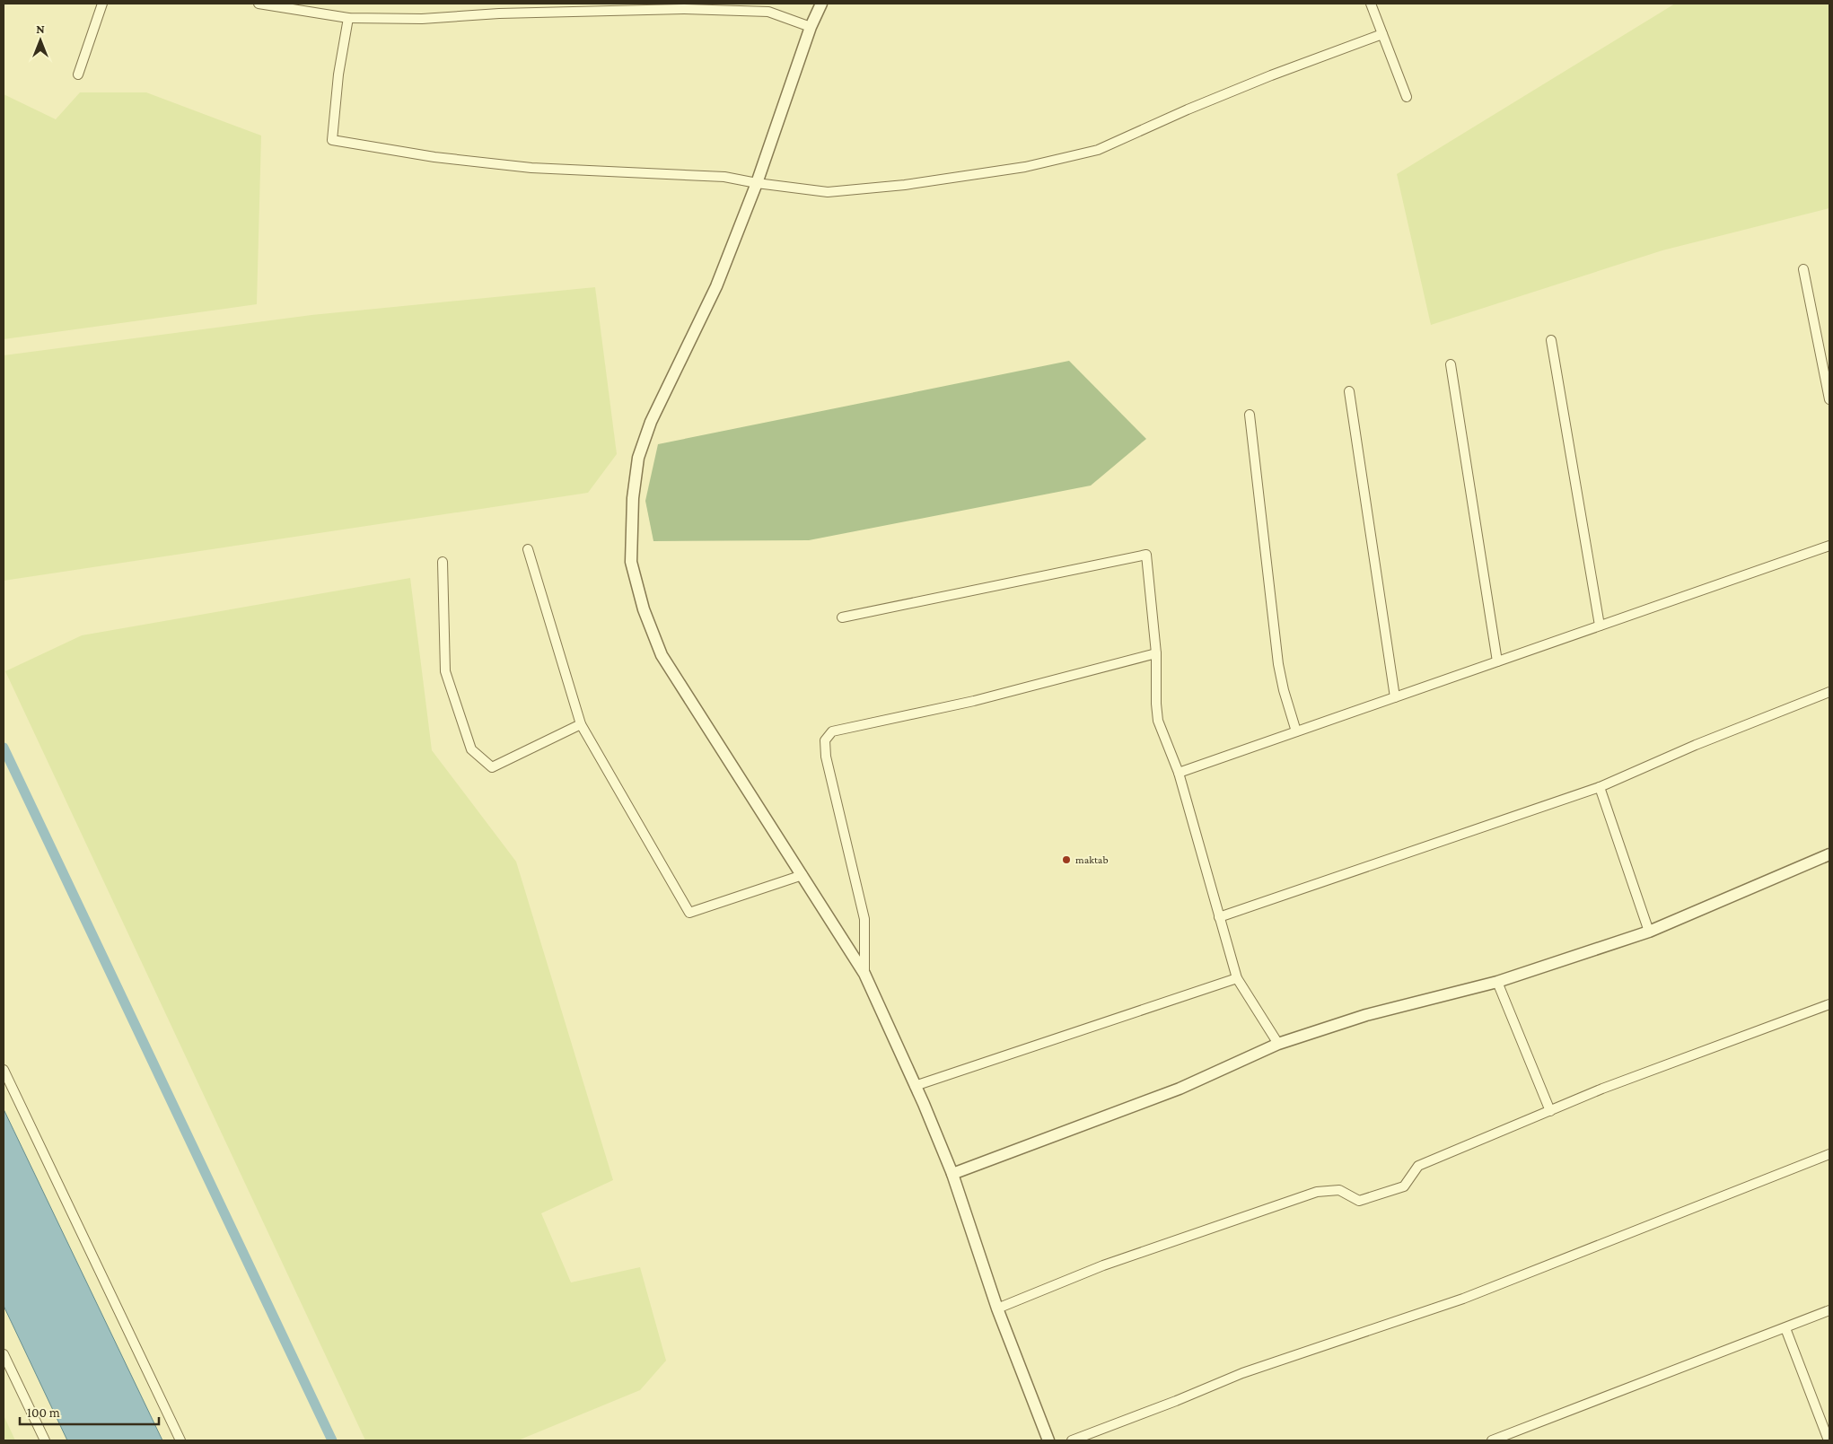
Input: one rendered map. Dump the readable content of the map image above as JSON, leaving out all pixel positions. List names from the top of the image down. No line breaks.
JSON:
{"places":["maktab"],"scale_bar":"100 m","north":"top"}
